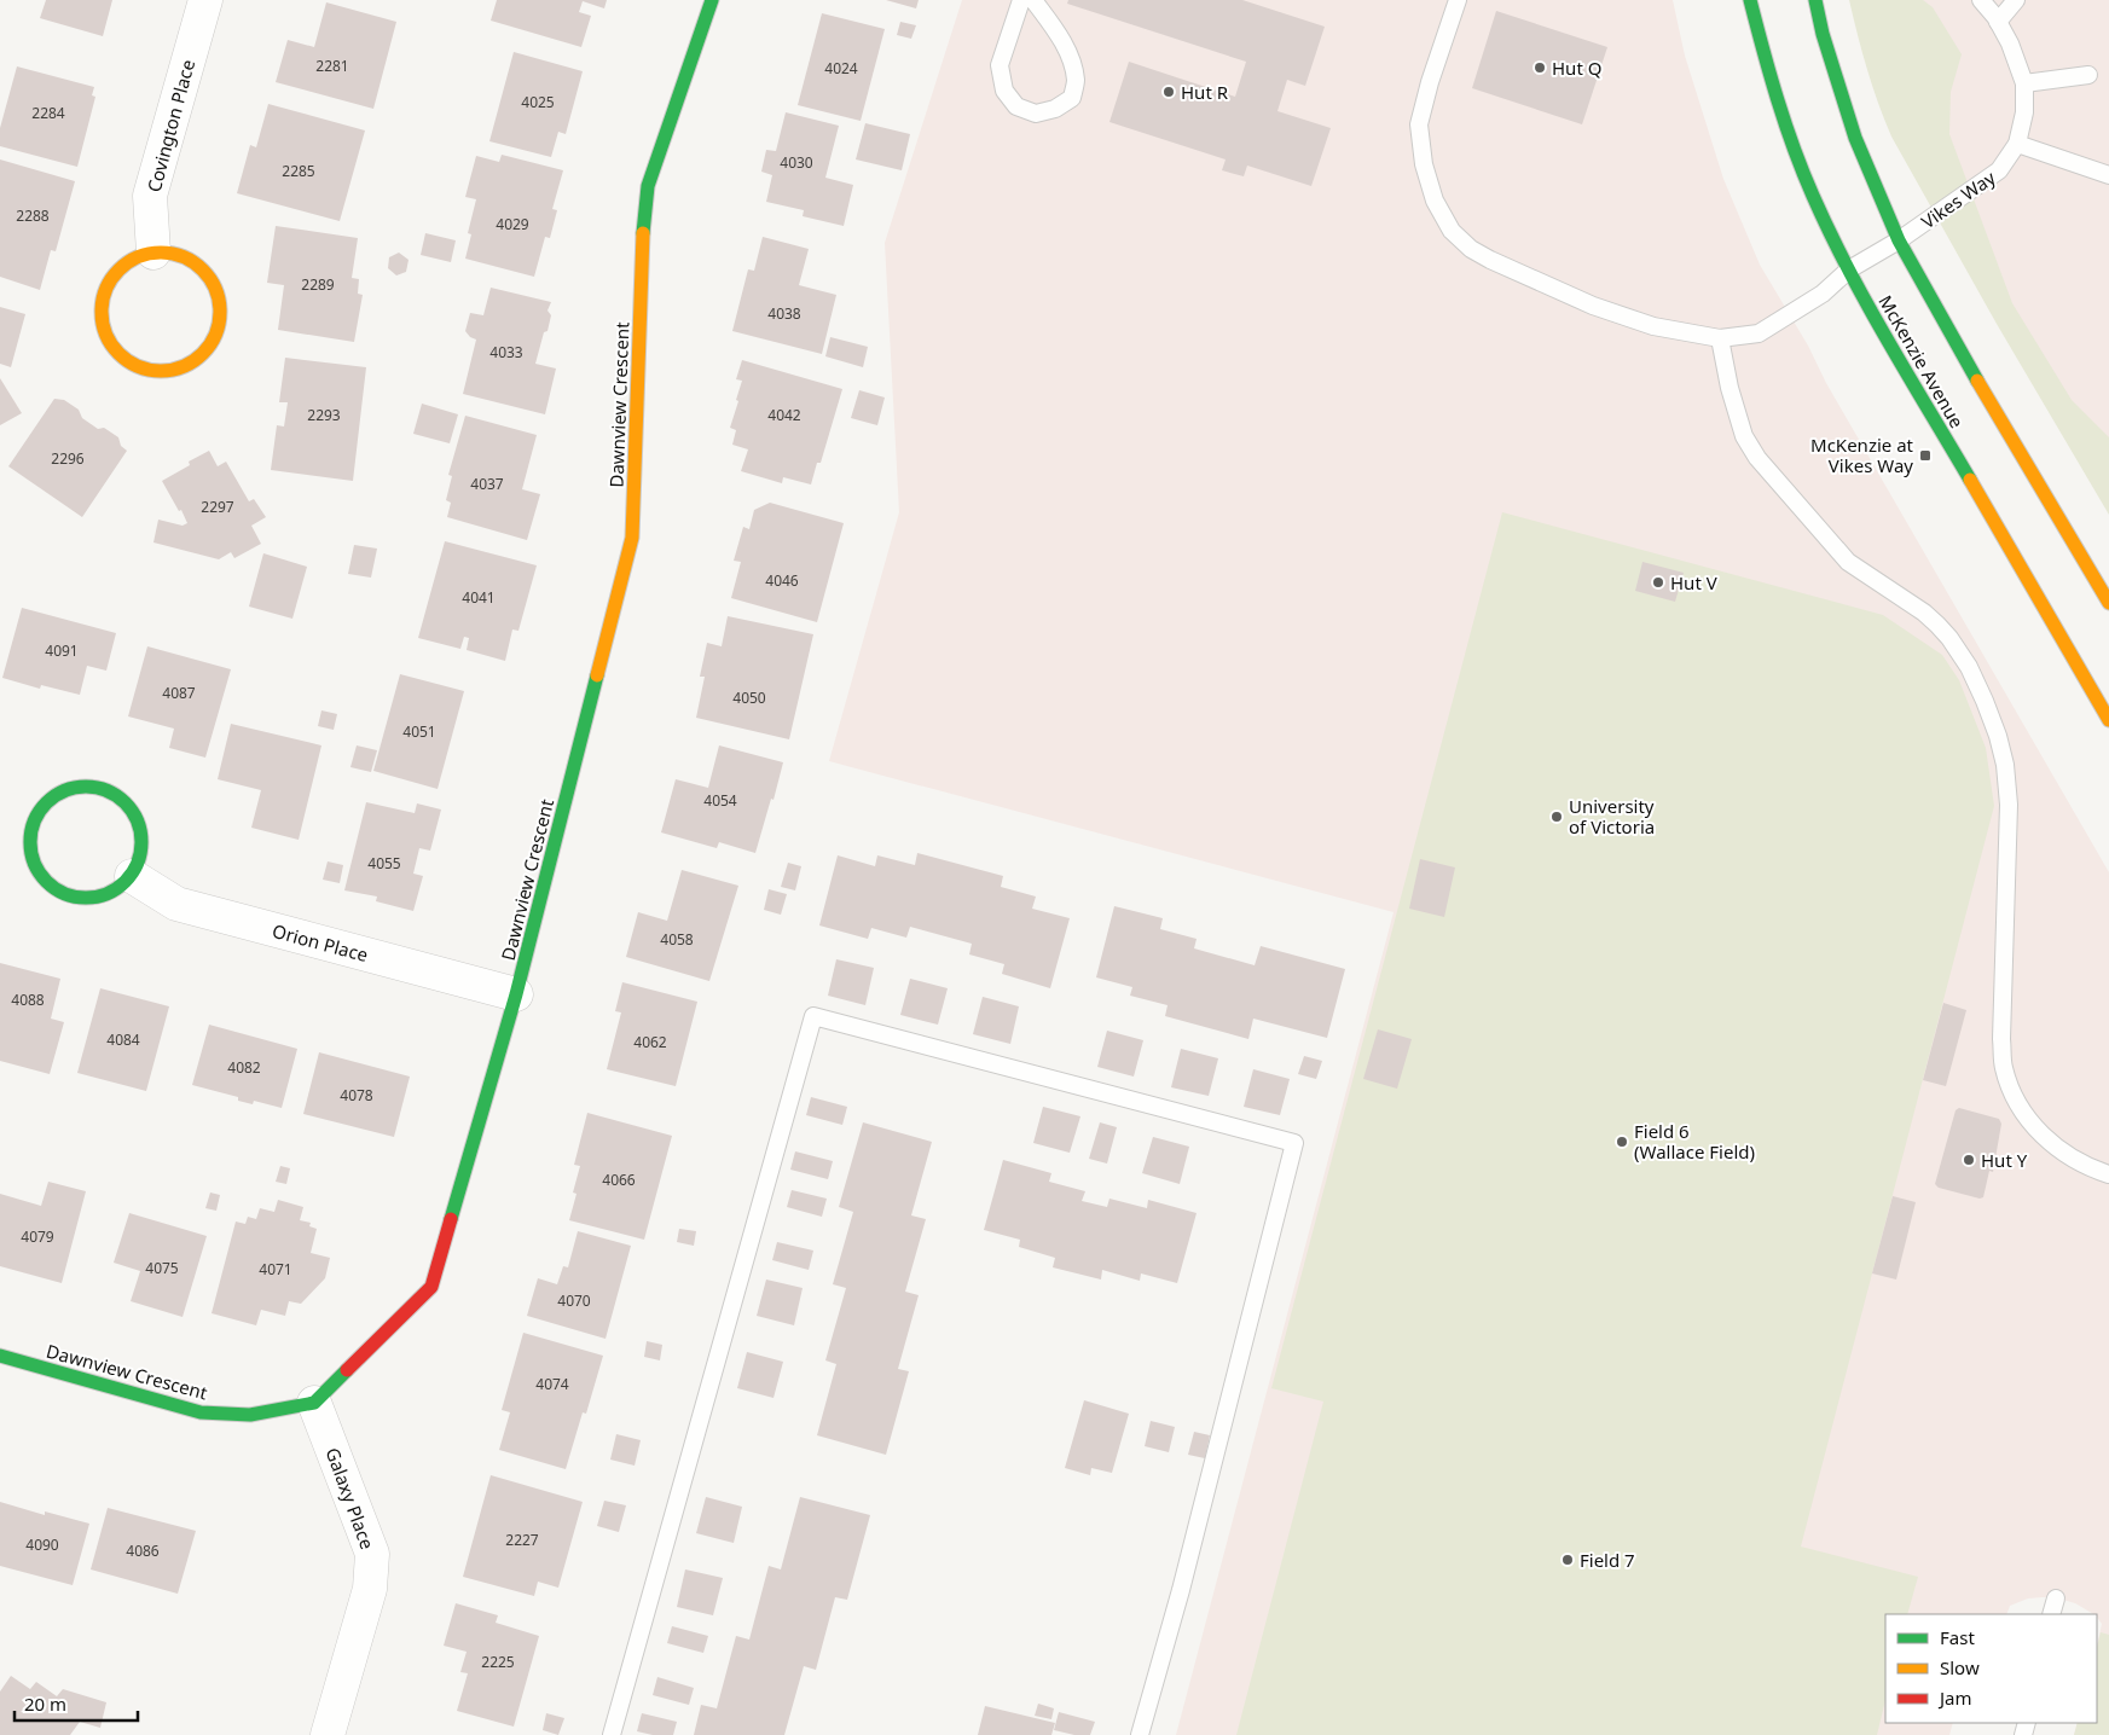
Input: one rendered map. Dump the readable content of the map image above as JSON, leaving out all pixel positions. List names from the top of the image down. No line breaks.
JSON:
{"streets":{"street":["Covington Place","McKenzie Avenue","Dawnview Crescent","Orion Place","Galaxy Place"],"lane":["Vikes Way"]},"crossings":[["Vikes Way","McKenzie Avenue"],["Dawnview Crescent","Orion Place"],["Dawnview Crescent","Galaxy Place"]],"places":{"other":["Hut Q","Hut R","Hut V","University of Victoria","Field 6 (Wallace Field)","Hut Y","Field 7"],"transit":["McKenzie at Vikes Way"]},"house_numbers":["2281","4024","4025","2284","4030","2285","2288","4029","2289","4038","4033","2293","4042","2296","4037","2297","4046","4041","4091","4087","4050","4051","4054","4055","4058","4088","4084","4062","4082","4078","4066","4079","4075","4071","4070","4074","2227","4090","4086","2225"],"legend":["Fast","Slow","Jam"],"scale_bar":"20 m"}
